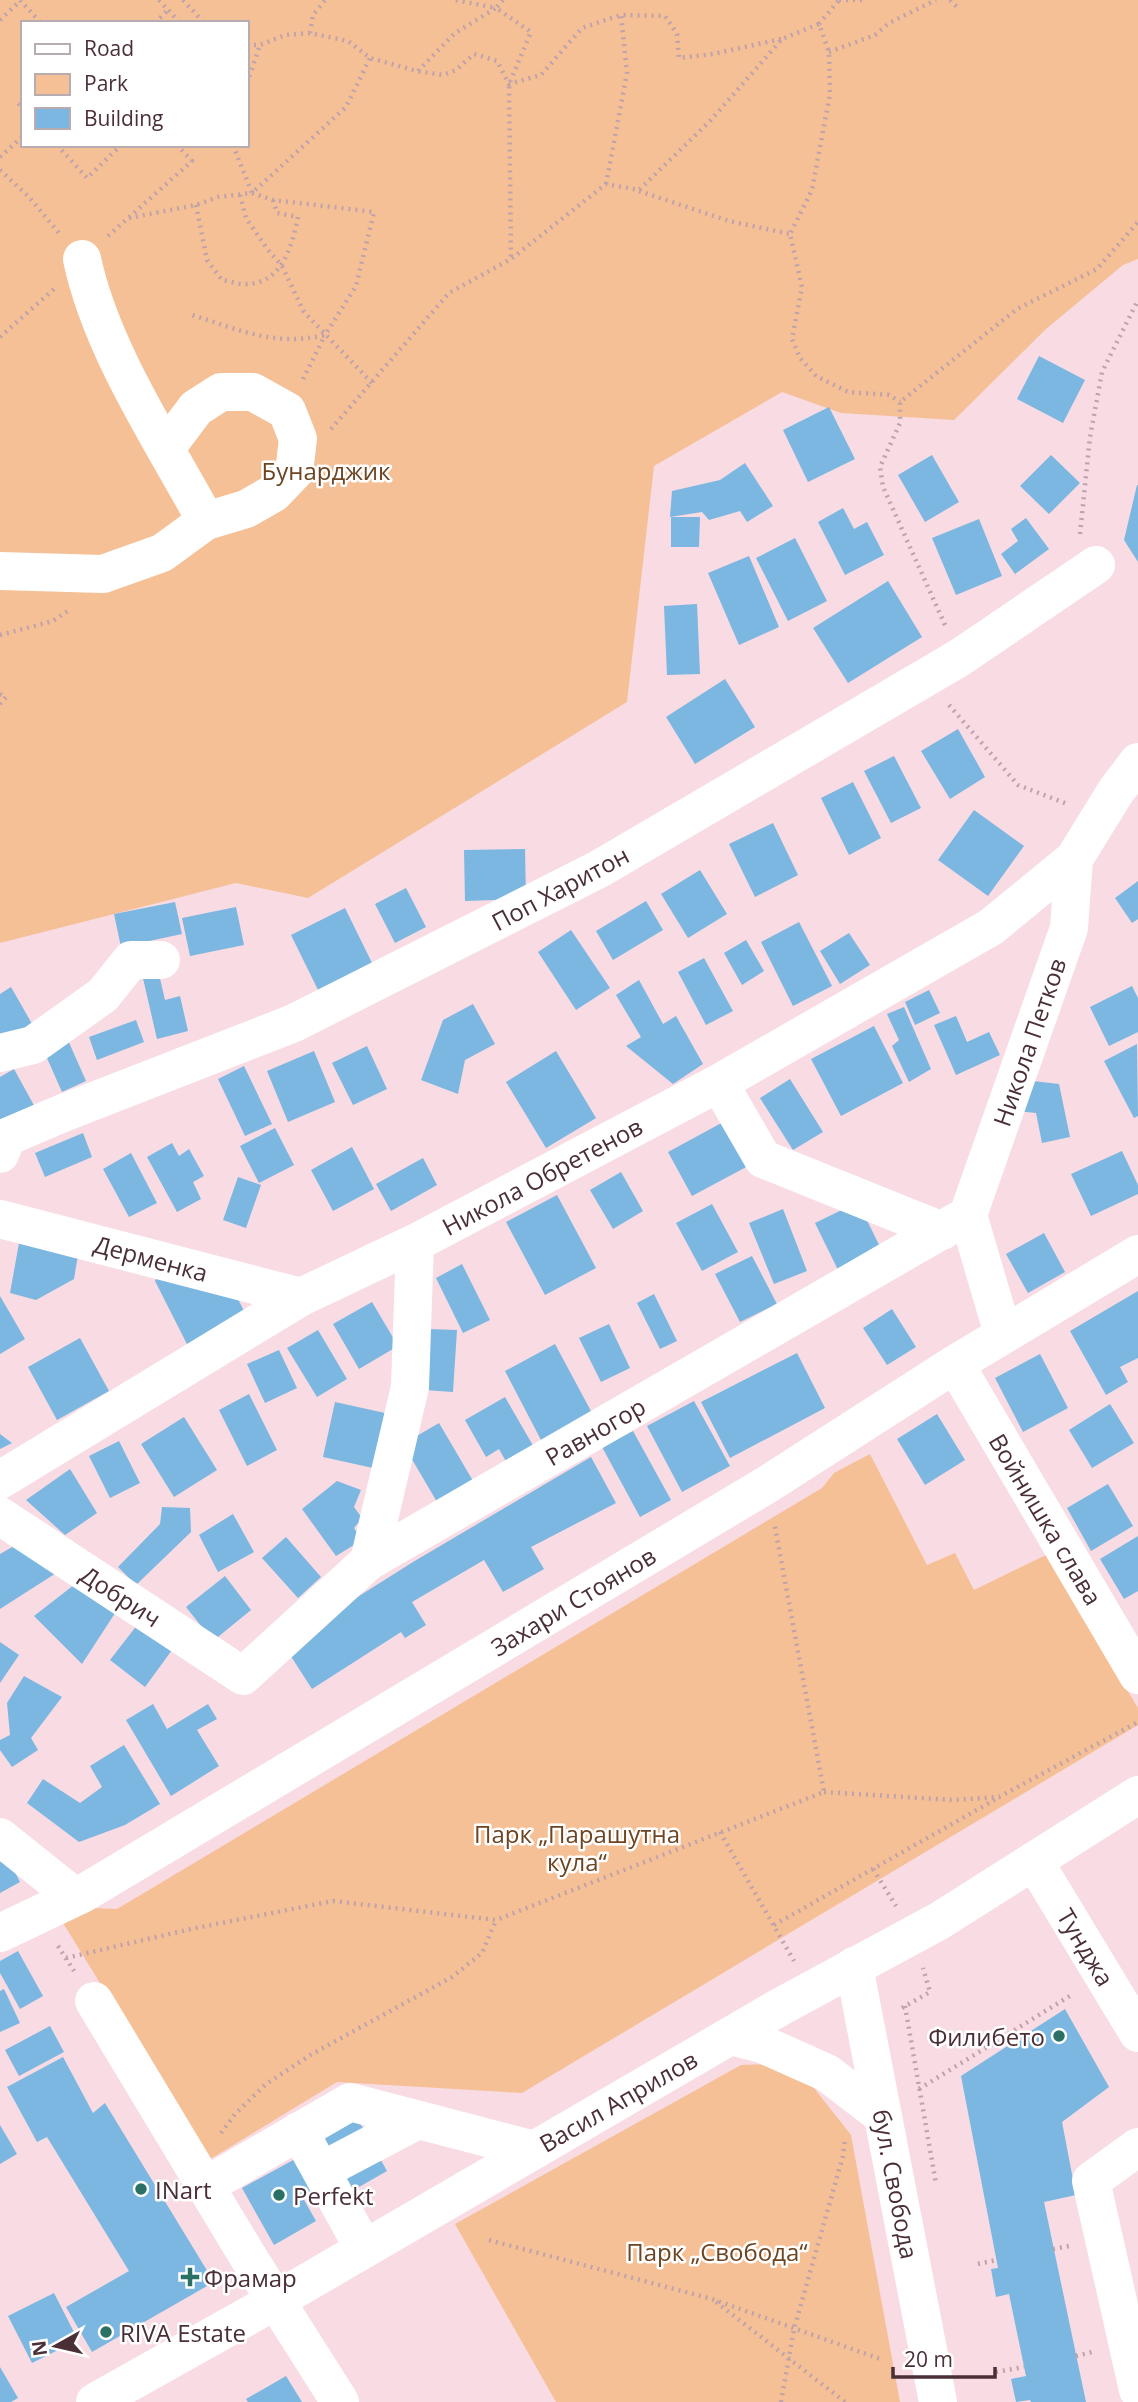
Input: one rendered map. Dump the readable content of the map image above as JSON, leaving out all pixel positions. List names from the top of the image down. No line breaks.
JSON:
{"streets":{"street":["Поп Харитон","Никола Петков","Никола Обретенов","Дерменка","Равногор","Войнишка слава","Добрич","Захари Стоянов","Тунджа","Васил Априлов","бул. Свобода"]},"crossings":[["Никола Петков","Никола Обретенов"],["Никола Петков","Равногор"],["Никола Обретенов","Дерменка"],["Равногор","Добрич"],["Войнишка слава","Захари Стоянов"],["Тунджа","Васил Априлов"],["Васил Априлов","бул. Свобода"]],"parks":["Бунарджик","Парк „Парашутна кула“","Парк „Свобода“"],"places":{"other":["Филибето","INart","Perfekt","RIVA Estate"],"health":["Фрамар"]},"legend":["Road","Park","Building"],"scale_bar":"20 m","north":"left"}
